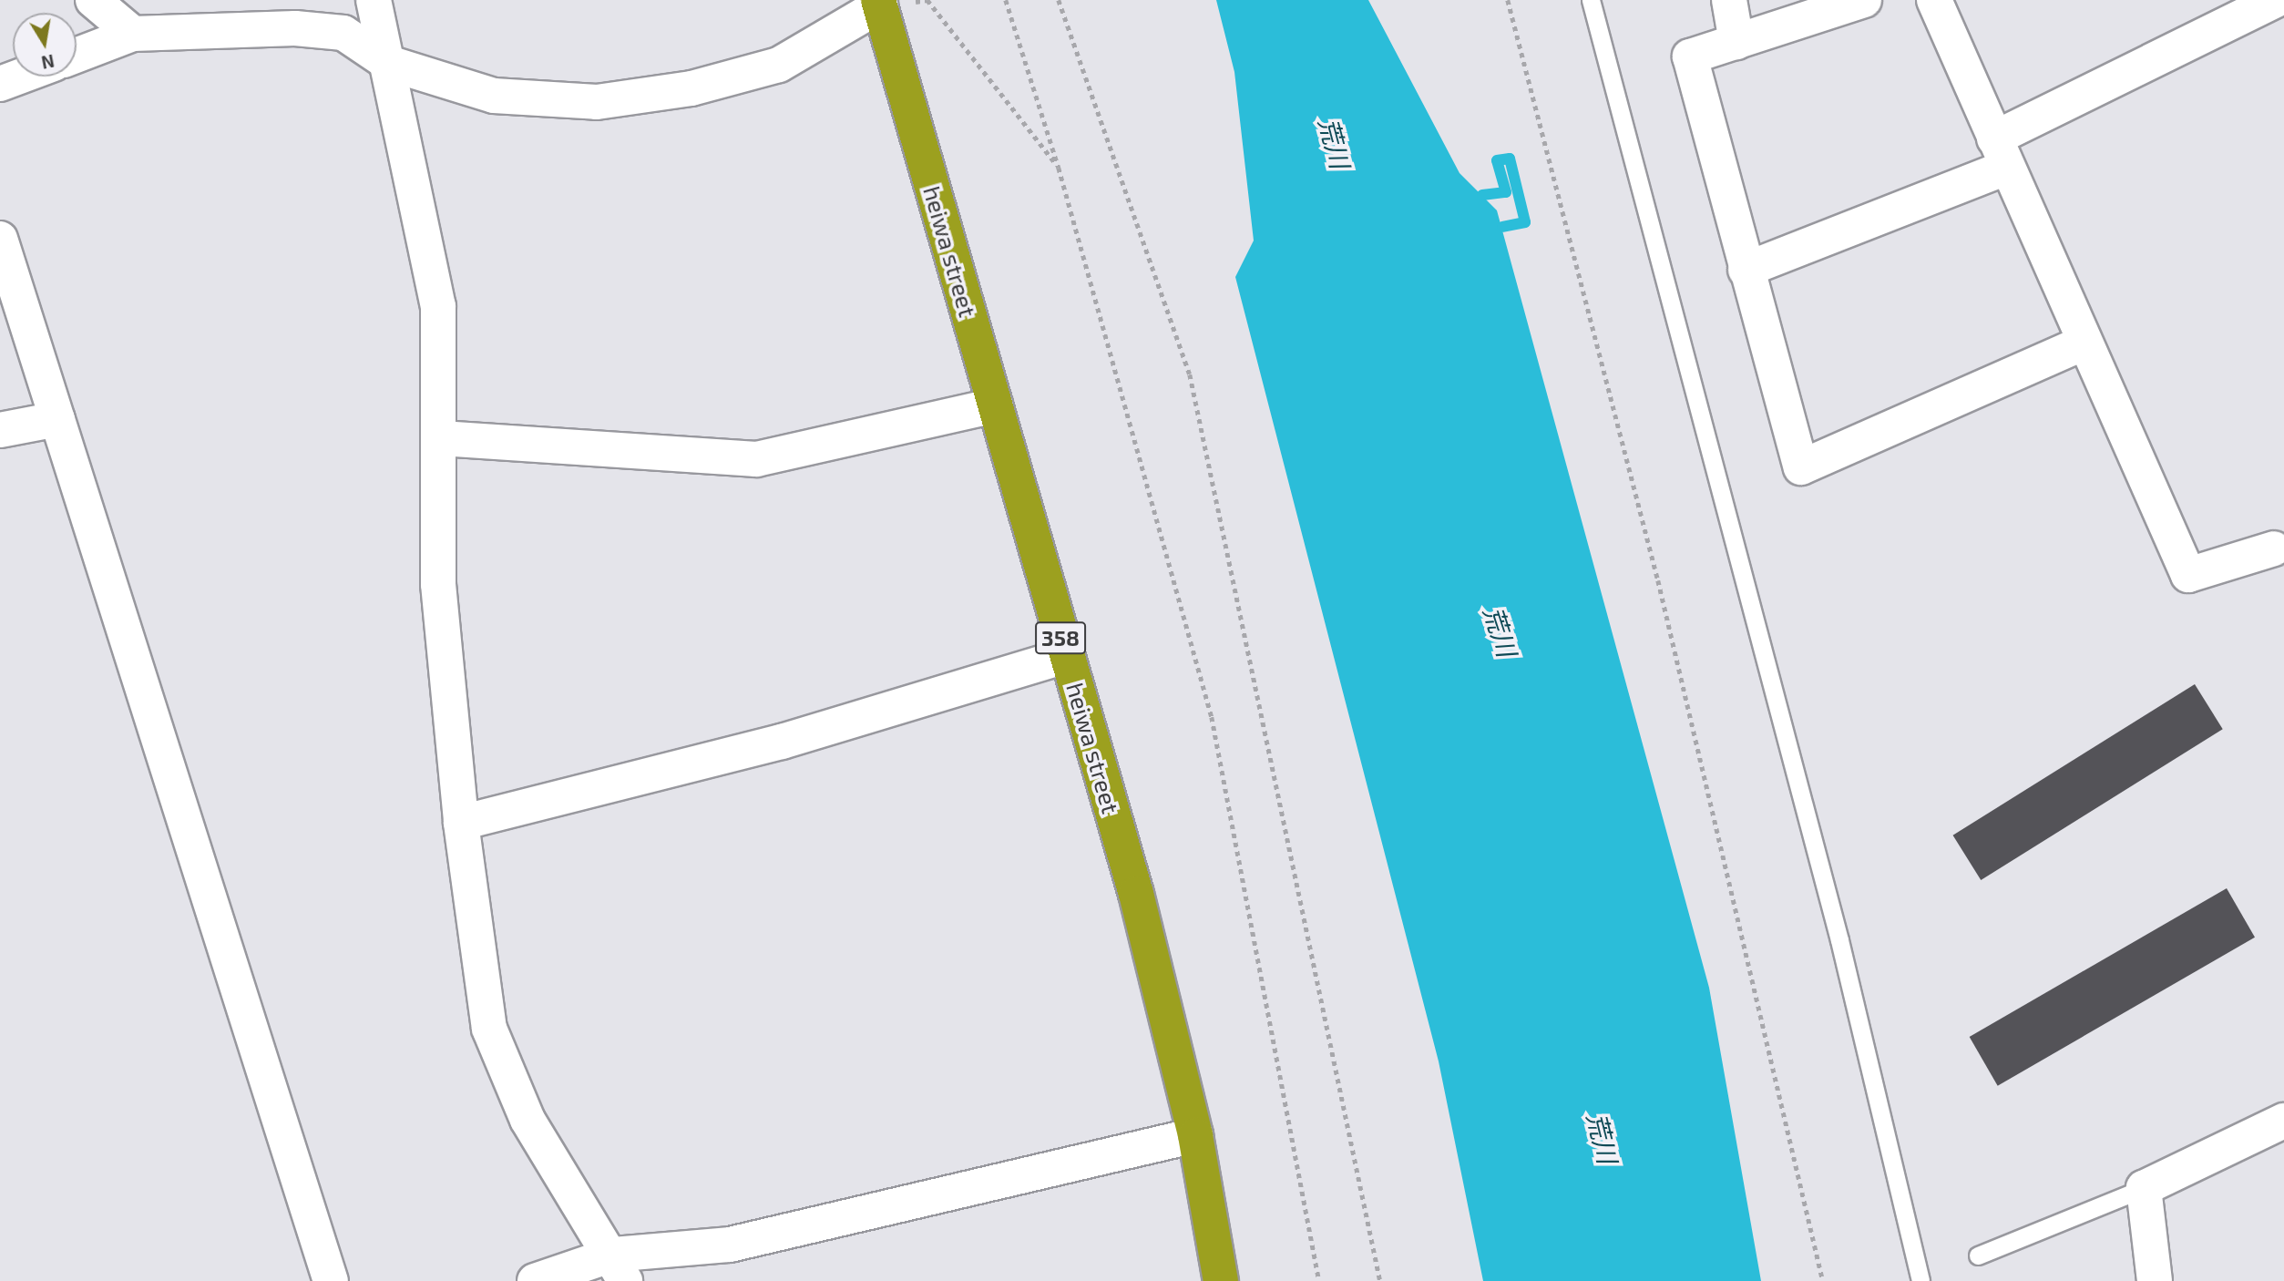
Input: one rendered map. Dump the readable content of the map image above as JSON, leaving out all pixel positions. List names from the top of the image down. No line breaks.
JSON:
{"streets":{"highway":["heiwa street","358"]},"water":["荒川"],"north":"bottom"}
